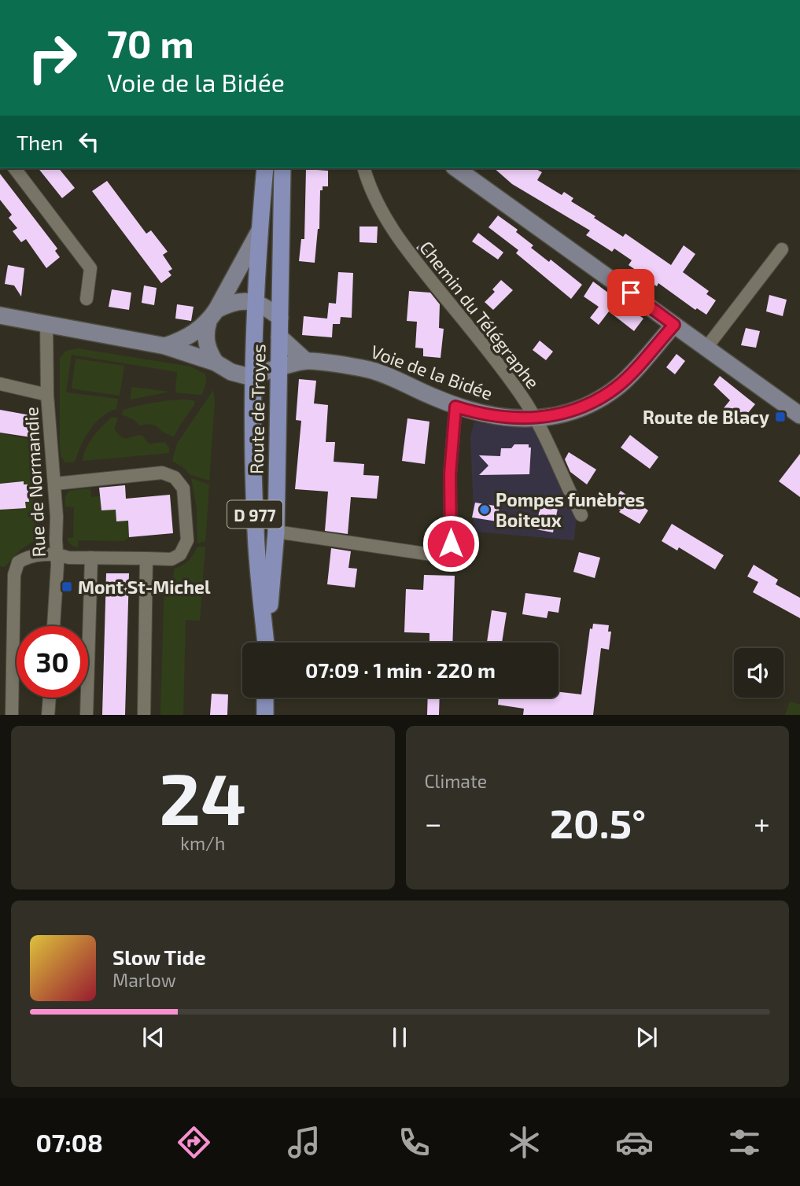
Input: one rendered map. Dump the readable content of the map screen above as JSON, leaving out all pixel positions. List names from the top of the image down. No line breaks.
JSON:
{"streets":{"main road":["Voie de la Bidée","Route de Troyes","D 977"],"street":["Chemin du Télégraphe","Rue de Normandie"]},"crossings":[["Chemin du Télégraphe","Voie de la Bidée"],["Voie de la Bidée","Route de Troyes"],["Voie de la Bidée","D 977"],["Route de Troyes","D 977"]],"places":{"transit":["Route de Blacy","Mont St-Michel"],"other":["Pompes funèbres Boiteux"]},"page":{"turn":["70 m","Voie de la Bidée"],"then":"Then","limit":"30","trip":"07:09 · 1 min · 220 m","tile":[["24","km/h"],"Climate"],"heat":["−","20.5°","+"],"song":["Slow Tide","Marlow"],"tabs":"07:08"}}
